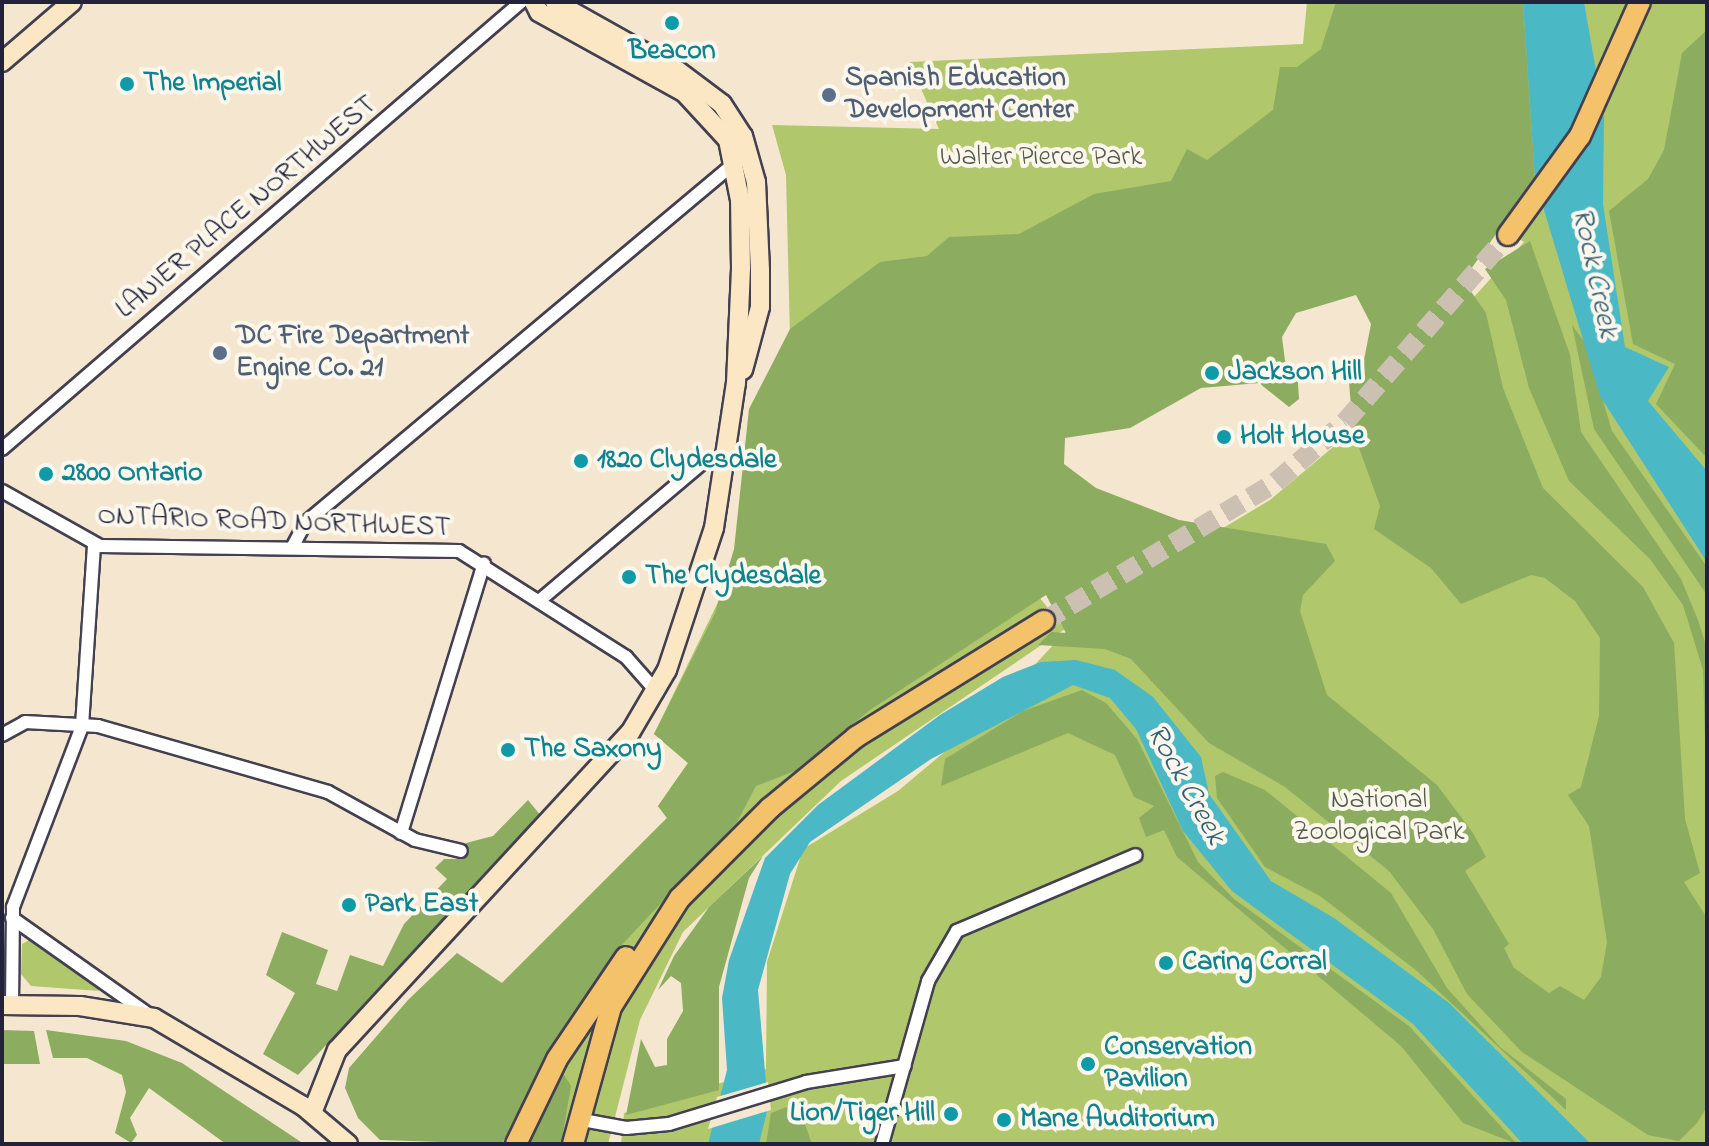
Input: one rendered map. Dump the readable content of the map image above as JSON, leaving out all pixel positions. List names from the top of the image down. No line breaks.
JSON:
{"streets":{"street":["LANIER PLACE NORTHWEST","ONTARIO ROAD NORTHWEST"]},"water":["Rock Creek"],"parks":["Walter Pierce Park","National Zoological Park"],"places":["Beacon","The Imperial","Spanish Education Development Center","DC Fire Department Engine Co. 21","Jackson Hill","Holt House","1820 Clydesdale","2800 Ontario","The Clydesdale","The Saxony","Park East","Caring Corral","Conservation Pavilion","Lion/Tiger Hill","Mane Auditorium"]}
